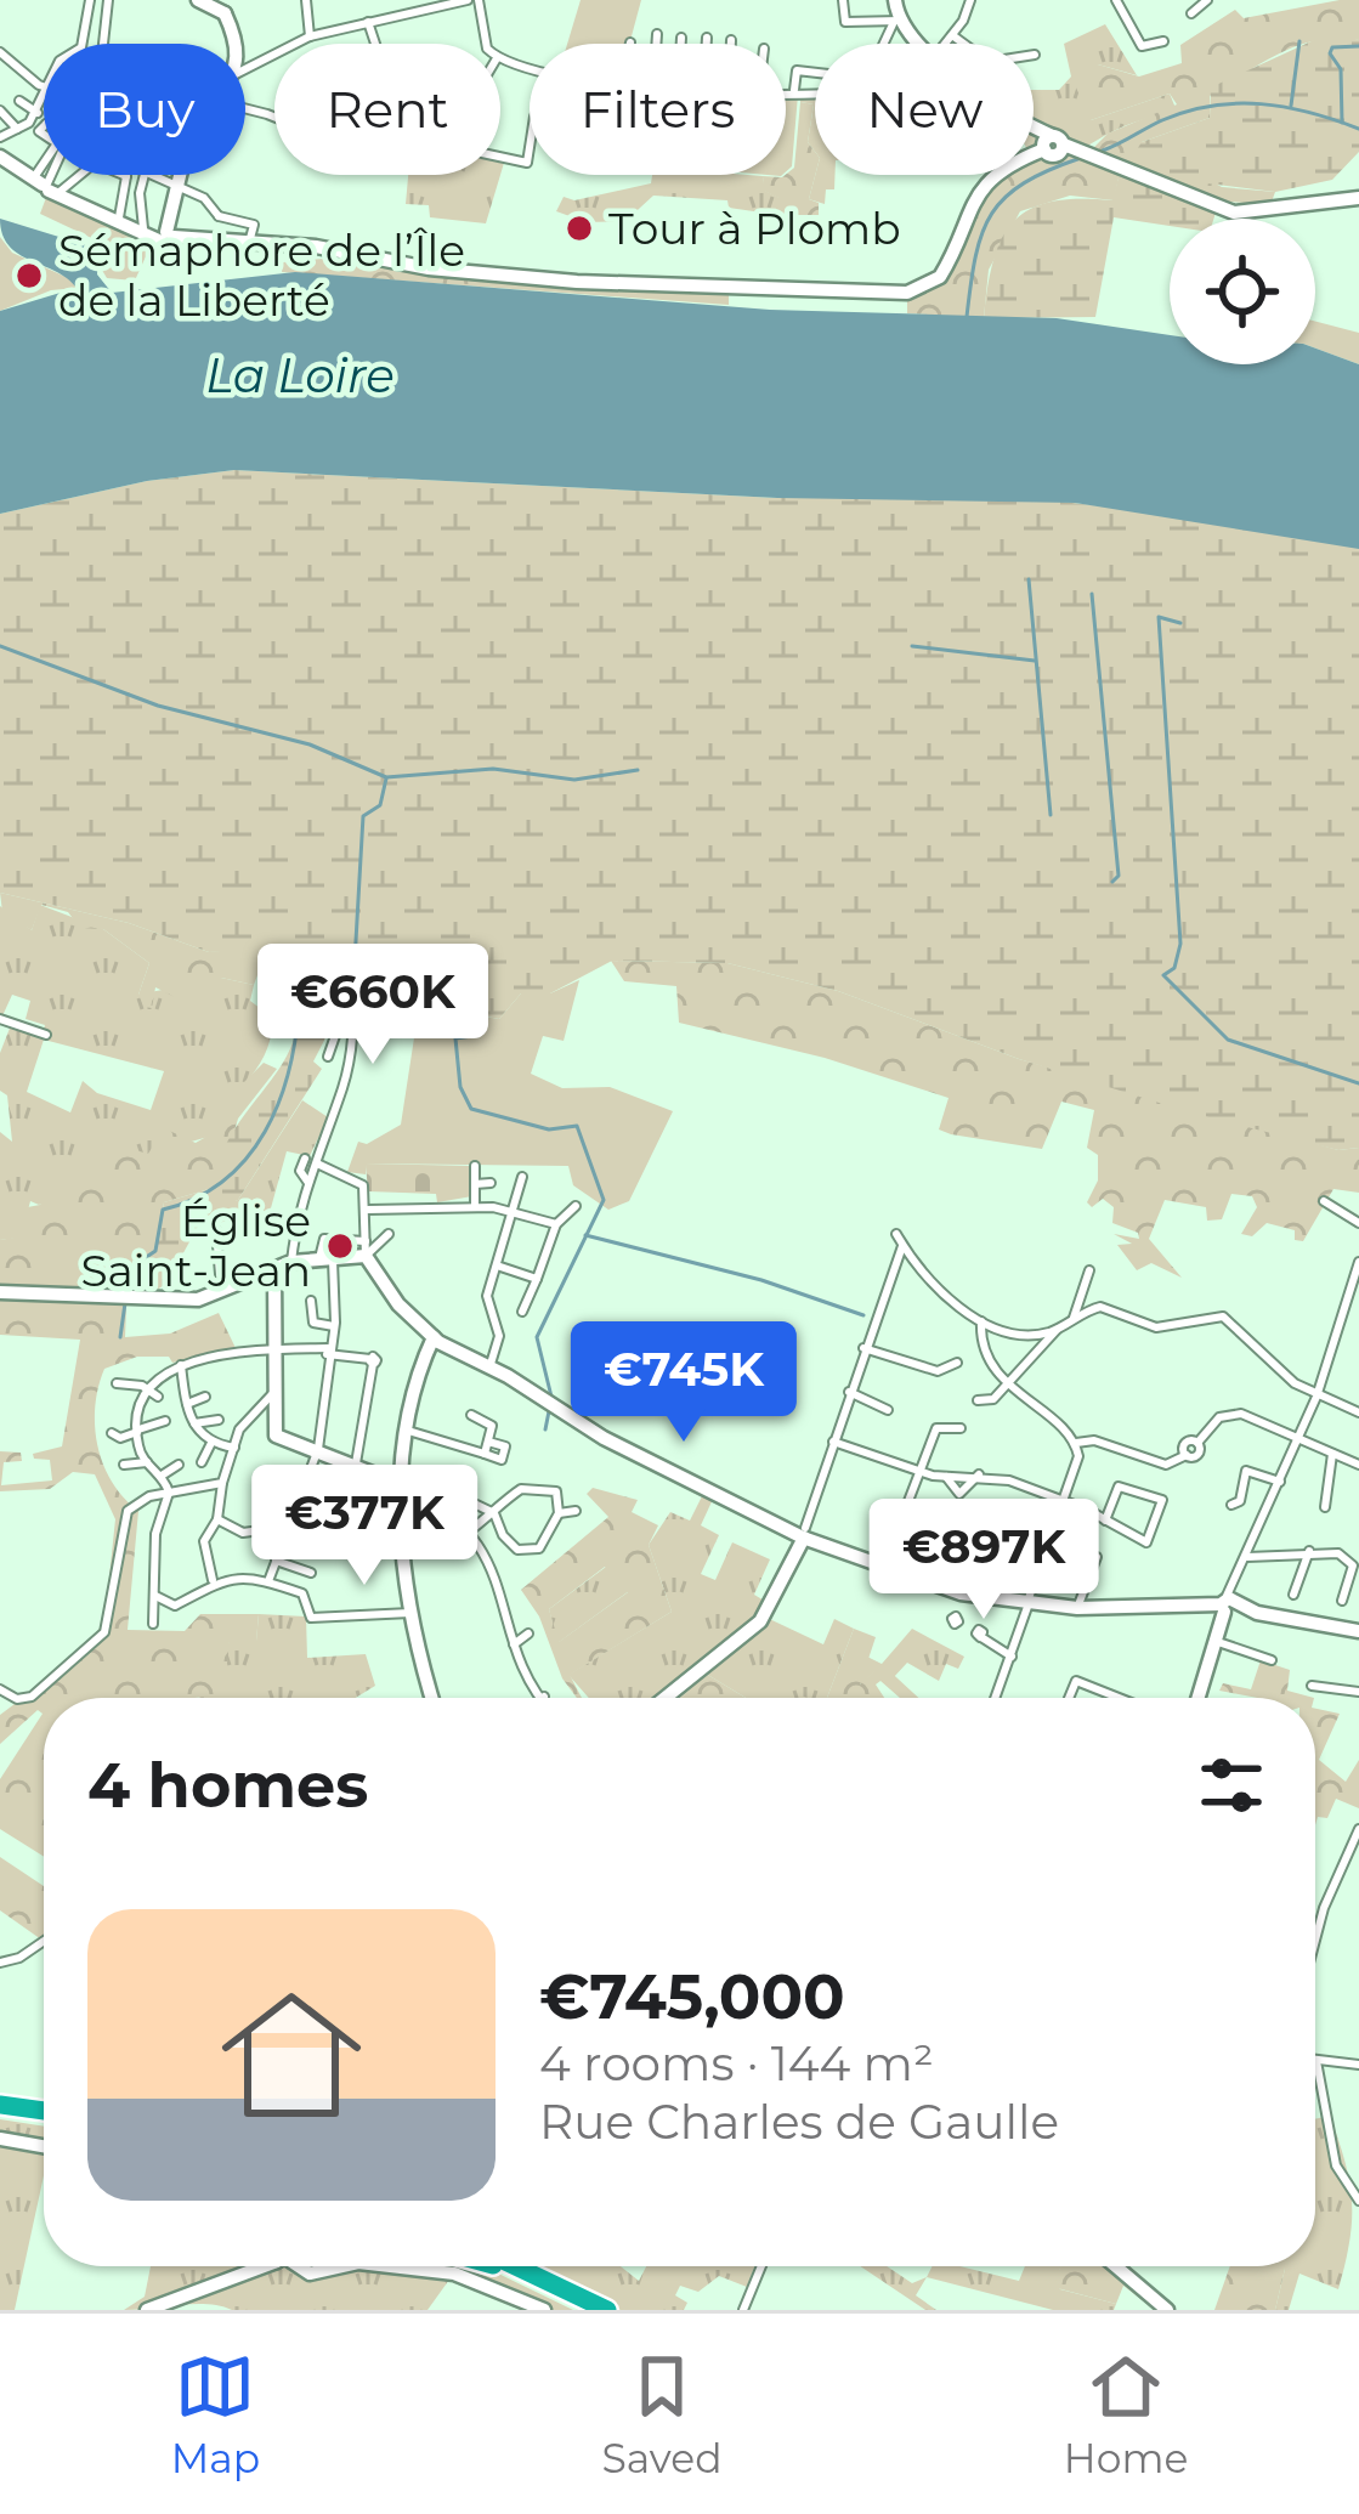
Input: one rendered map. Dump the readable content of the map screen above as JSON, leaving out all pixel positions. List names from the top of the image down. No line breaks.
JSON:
{"water":["La Loire"],"places":["Tour à Plomb","Sémaphore de l’Île de la Liberté","Église Saint-Jean"],"page":{"chip":["Buy","Rent","Filters","New"],"price":["€660K","€745K","€377K","€897K"],"heading":"4 homes","list":[{"name":"€745,000","note":"4 rooms · 144 m² · Rue Charles de Gaulle"}],"tabs":["Map","Saved","Home"]}}
